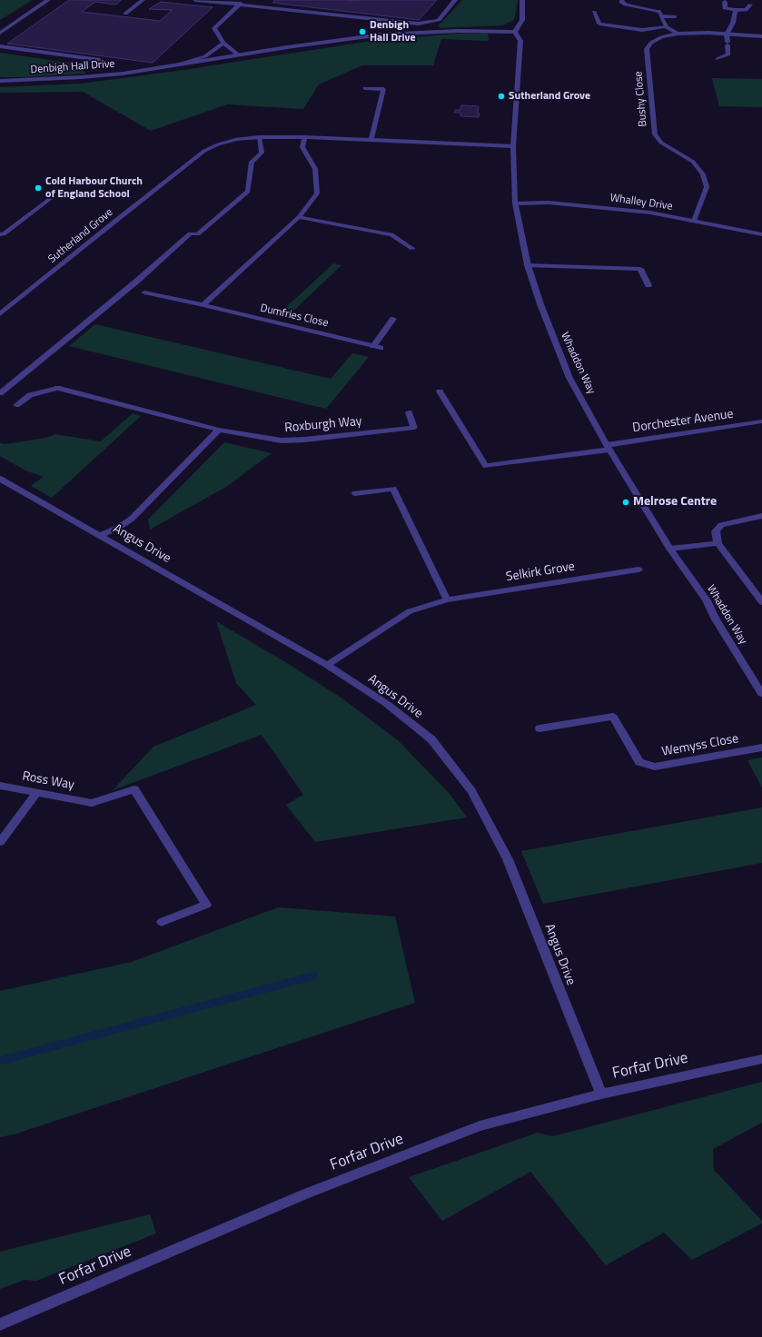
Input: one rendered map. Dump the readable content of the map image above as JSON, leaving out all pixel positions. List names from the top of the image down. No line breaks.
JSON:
{"streets":{"street":["Denbigh Hall Drive","Bushy Close","Whalley Drive","Sutherland Grove","Dumfries Close","Whaddon Way","Dorchester Avenue","Roxburgh Way","Angus Drive","Selkirk Grove","Wemyss Close","Ross Way","Forfar Drive"]},"crossings":[["Denbigh Hall Drive","Whaddon Way"],["Bushy Close","Whalley Drive"],["Whalley Drive","Whaddon Way"],["Sutherland Grove","Whaddon Way"],["Whaddon Way","Dorchester Avenue"],["Angus Drive","Selkirk Grove"],["Angus Drive","Forfar Drive"]],"places":["Denbigh Hall Drive","Sutherland Grove","Cold Harbour Church of England School","Melrose Centre"]}
